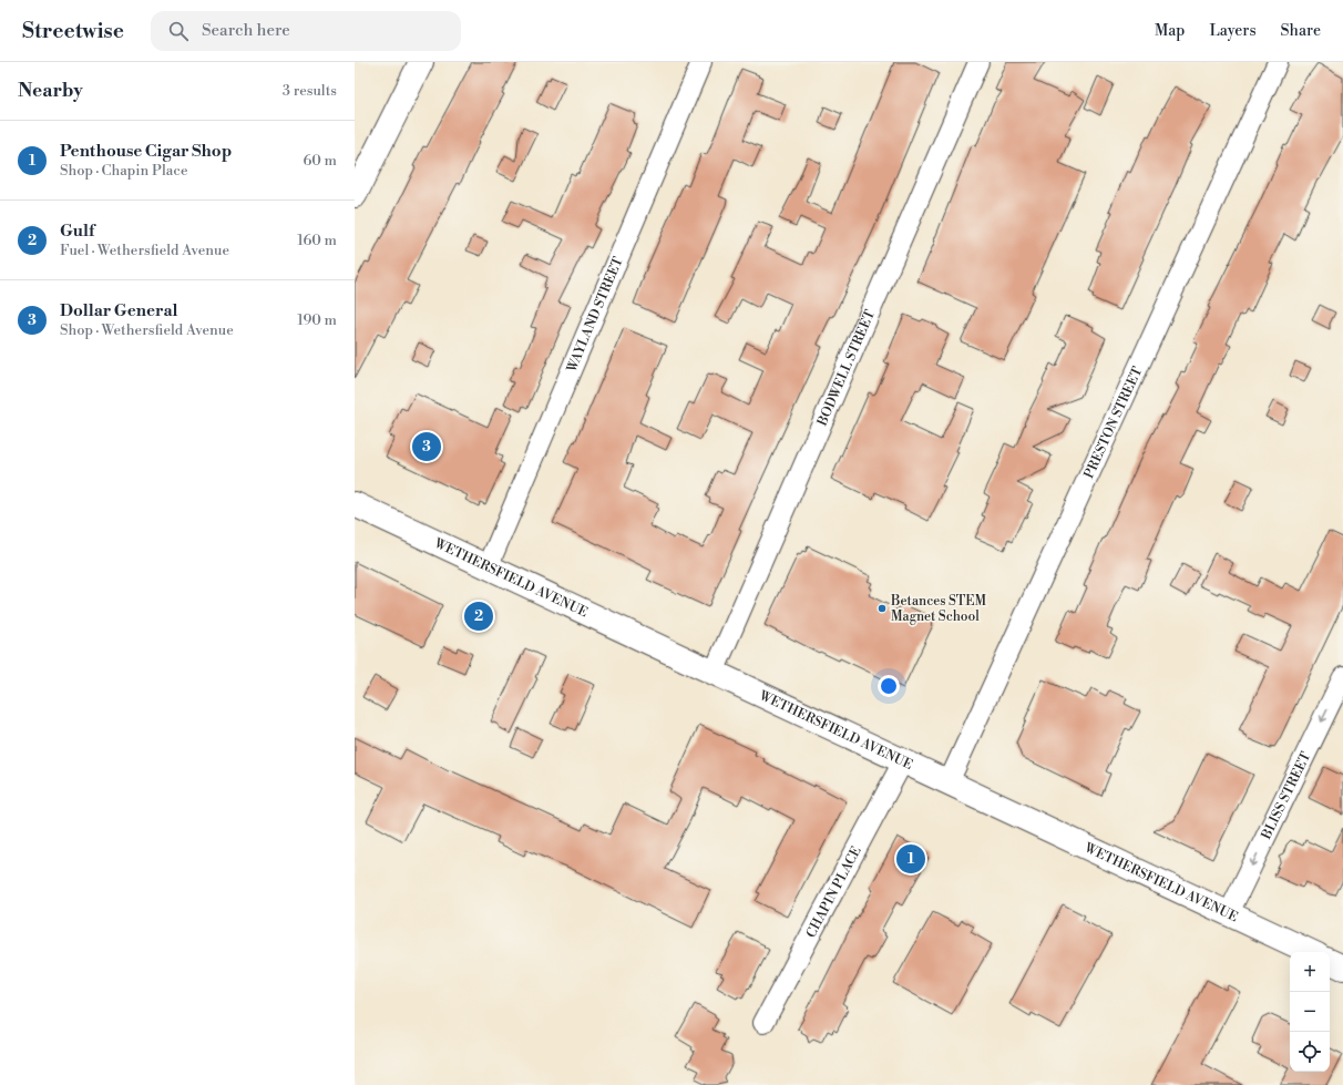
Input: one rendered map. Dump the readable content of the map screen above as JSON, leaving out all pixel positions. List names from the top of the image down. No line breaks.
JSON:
{"streets":{"main road":["WETHERSFIELD AVENUE"],"street":["WAYLAND STREET","BODWELL STREET","PRESTON STREET","BLISS STREET","CHAPIN PLACE"]},"crossings":[["WAYLAND STREET","WETHERSFIELD AVENUE"],["BODWELL STREET","WETHERSFIELD AVENUE"],["PRESTON STREET","WETHERSFIELD AVENUE"],["WETHERSFIELD AVENUE","BLISS STREET"],["WETHERSFIELD AVENUE","CHAPIN PLACE"]],"one_way":["BLISS STREET"],"places":["Betances STEM Magnet School"],"page":{"header":"Streetwise","search":"Search here","nav":["Map","Layers","Share"],"heading":["Nearby","3 results"],"list":[{"mark":"1","name":"Penthouse Cigar Shop","note":"Shop · Chapin Place","value":"60 m"},{"mark":"2","name":"Gulf","note":"Fuel · Wethersfield Avenue","value":"160 m"},{"mark":"3","name":"Dollar General","note":"Shop · Wethersfield Avenue","value":"190 m"}],"pins":["3","2","1"],"map_buttons":["+","−"]}}
